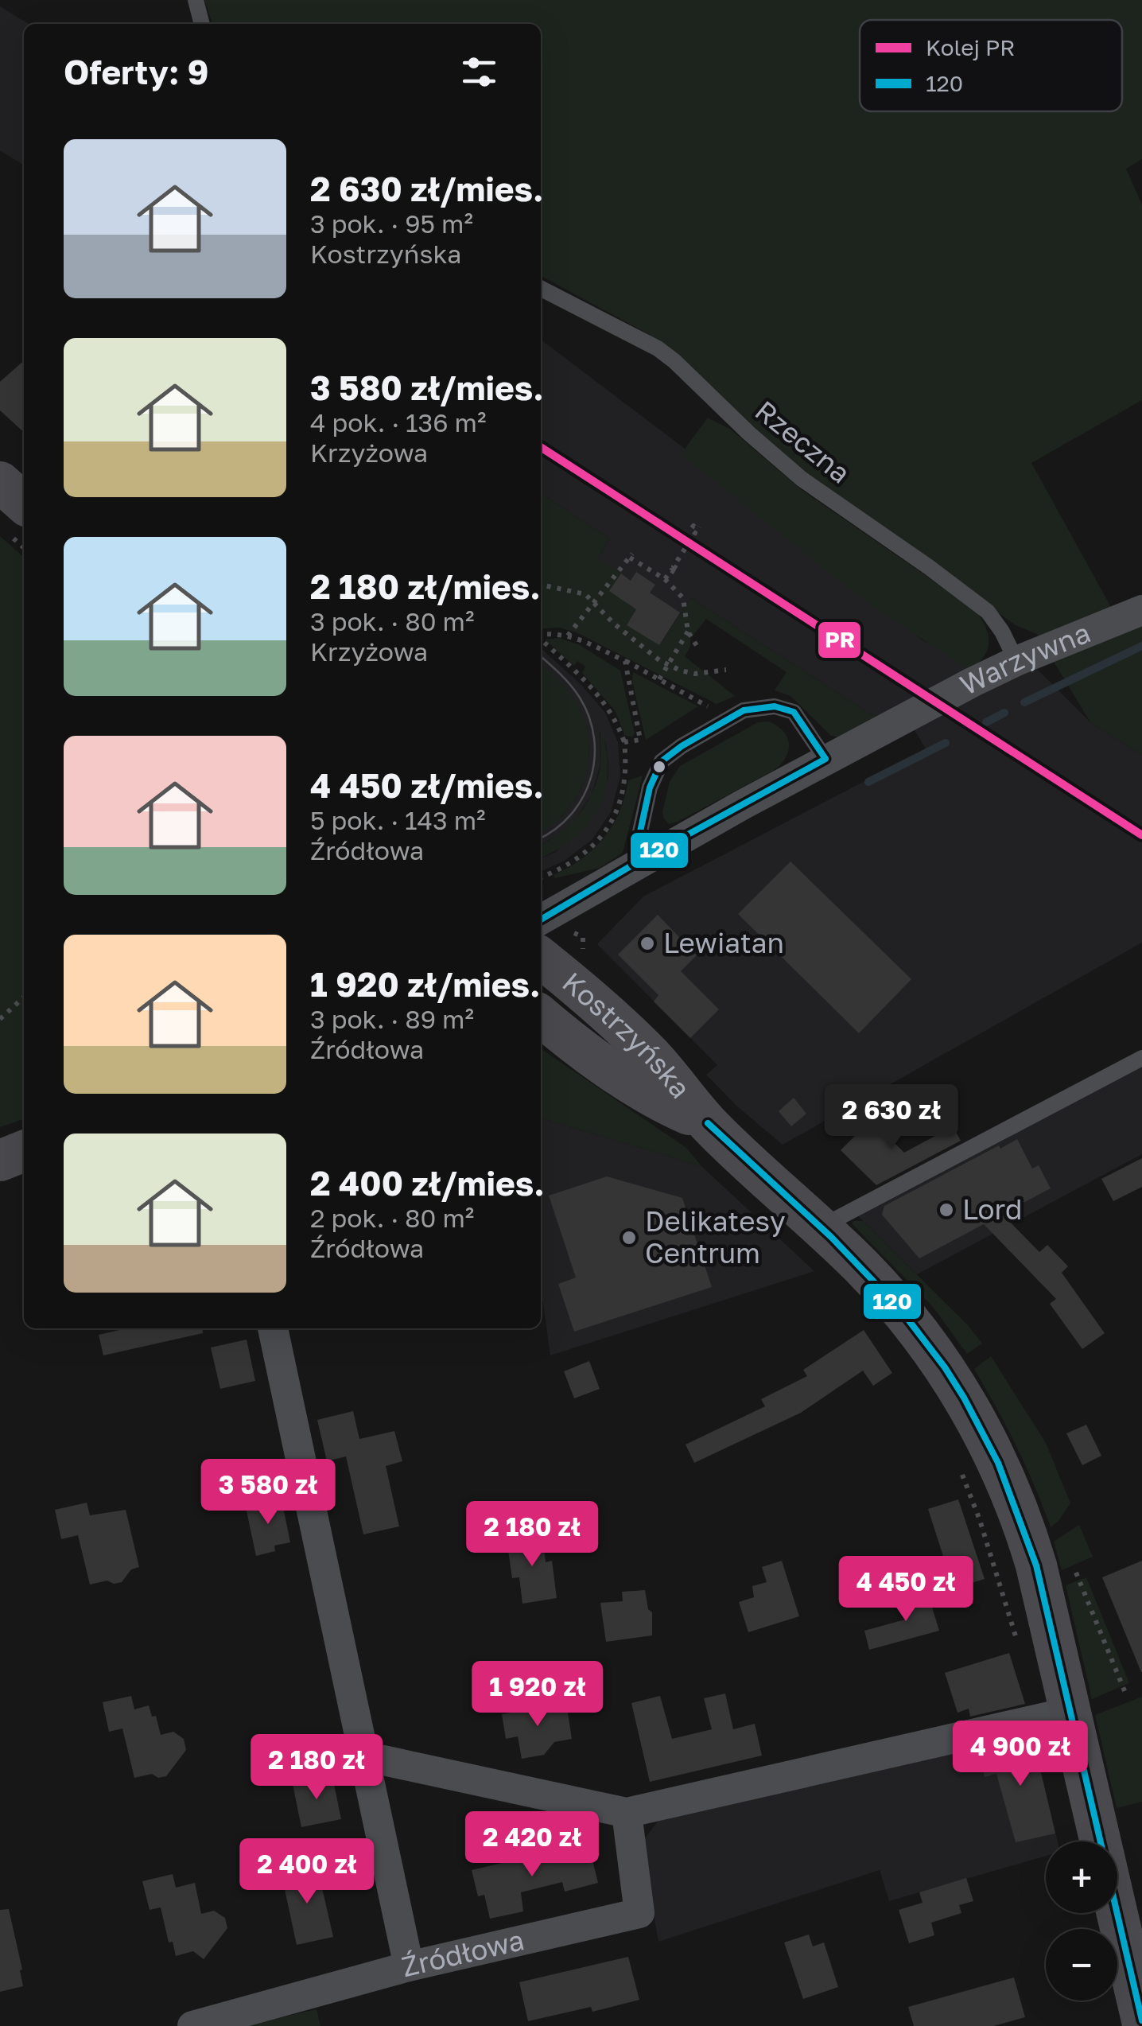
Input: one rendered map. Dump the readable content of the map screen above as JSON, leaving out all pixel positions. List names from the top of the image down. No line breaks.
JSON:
{"streets":{"main road":["Kostrzyńska"],"street":["Warzywna","Źródłowa"],"lane":["Rzeczna"]},"crossings":[["Rzeczna","Warzywna"]],"places":["Lewiatan","Lord","Delikatesy Centrum"],"lines":["rail line PR","transit line 120"],"legend":["Kolej PR","120"],"page":{"heading":"Oferty: 9","list":[{"name":"2 630 zł/mies.","note":"3 pok. · 95 m² · Kostrzyńska"},{"name":"3 580 zł/mies.","note":"4 pok. · 136 m² · Krzyżowa"},{"name":"2 180 zł/mies.","note":"3 pok. · 80 m² · Krzyżowa"},{"name":"4 450 zł/mies.","note":"5 pok. · 143 m² · Źródłowa"},{"name":"1 920 zł/mies.","note":"3 pok. · 89 m² · Źródłowa"},{"name":"2 400 zł/mies.","note":"2 pok. · 80 m² · Źródłowa"}],"price":["2 630 zł","3 580 zł","2 180 zł","4 450 zł","1 920 zł","4 900 zł","2 180 zł","2 420 zł","2 400 zł"],"map_buttons":["+","−"]}}
